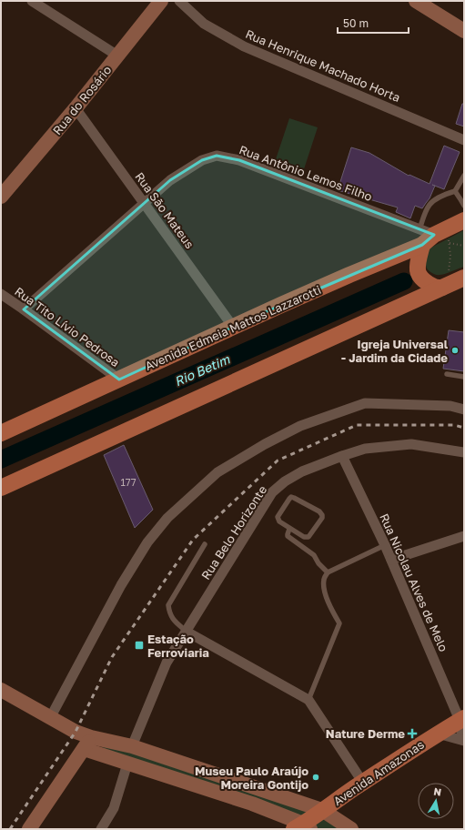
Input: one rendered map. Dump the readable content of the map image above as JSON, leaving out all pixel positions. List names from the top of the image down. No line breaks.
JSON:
{"streets":{"main road":["Avenida Edmeia Mattos Lazzarotti","Avenida Amazonas"],"street":["Rua Henrique Machado Horta","Rua do Rosário","Rua Antônio Lemos Filho","Rua São Mateus","Rua Tito Lívio Pedrosa","Rua Belo Horizonte","Rua Nicolau Alves de Melo"]},"crossings":[["Rua do Rosário","Rua São Mateus"],["Rua Antônio Lemos Filho","Rua São Mateus"],["Rua Antônio Lemos Filho","Rua Tito Lívio Pedrosa"],["Rua Antônio Lemos Filho","Avenida Edmeia Mattos Lazzarotti"],["Rua São Mateus","Avenida Edmeia Mattos Lazzarotti"],["Rua Tito Lívio Pedrosa","Avenida Edmeia Mattos Lazzarotti"],["Rua Belo Horizonte","Rua Nicolau Alves de Melo"],["Rua Nicolau Alves de Melo","Avenida Amazonas"]],"water":["Rio Betim"],"places":{"other":["Igreja Universal - Jardim da Cidade","Museu Paulo Araújo Moreira Gontijo"],"transit":["Estação Ferroviaria"],"health":["Nature Derme"]},"house_numbers":["177"],"scale_bar":"50 m","north":"top"}
